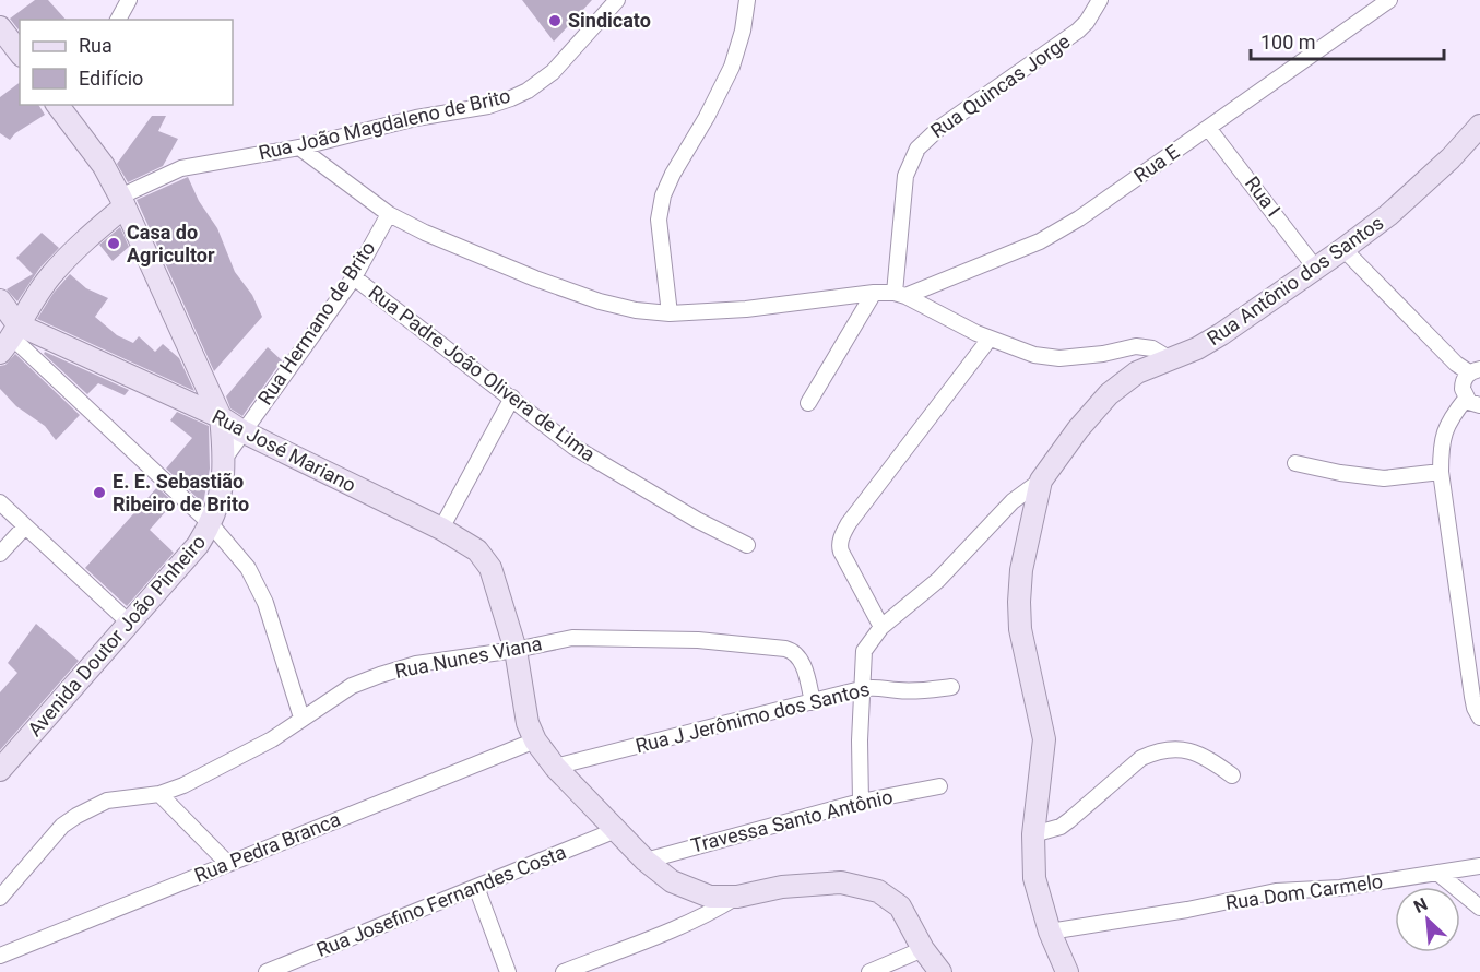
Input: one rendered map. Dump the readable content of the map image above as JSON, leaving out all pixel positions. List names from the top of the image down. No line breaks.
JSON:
{"streets":{"street":["Rua Quincas Jorge","Rua João Magdaleno de Brito","Rua E","Rua I","Rua Antônio dos Santos","Rua Hermano de Brito","Rua Padre João Olivera de Lima","Rua José Mariano","Avenida Doutor João Pinheiro","Rua Nunes Viana","Rua J Jerônimo dos Santos","Travessa Santo Antônio","Rua Pedra Branca","Rua Dom Carmelo","Rua Josefino Fernandes Costa"]},"crossings":[["Rua Quincas Jorge","Rua E"],["Rua João Magdaleno de Brito","Avenida Doutor João Pinheiro"],["Rua E","Rua I"],["Rua I","Rua Antônio dos Santos"],["Rua Antônio dos Santos","Rua Dom Carmelo"],["Rua Hermano de Brito","Rua Padre João Olivera de Lima"],["Rua Hermano de Brito","Rua José Mariano"],["Rua Hermano de Brito","Avenida Doutor João Pinheiro"],["Rua José Mariano","Avenida Doutor João Pinheiro"],["Rua José Mariano","Rua Nunes Viana"],["Rua Nunes Viana","Rua J Jerônimo dos Santos"]],"places":["Sindicato","Casa do Agricultor","E. E. Sebastião Ribeiro de Brito"],"legend":["Rua","Edifício"],"scale_bar":"100 m","north":"top left"}
